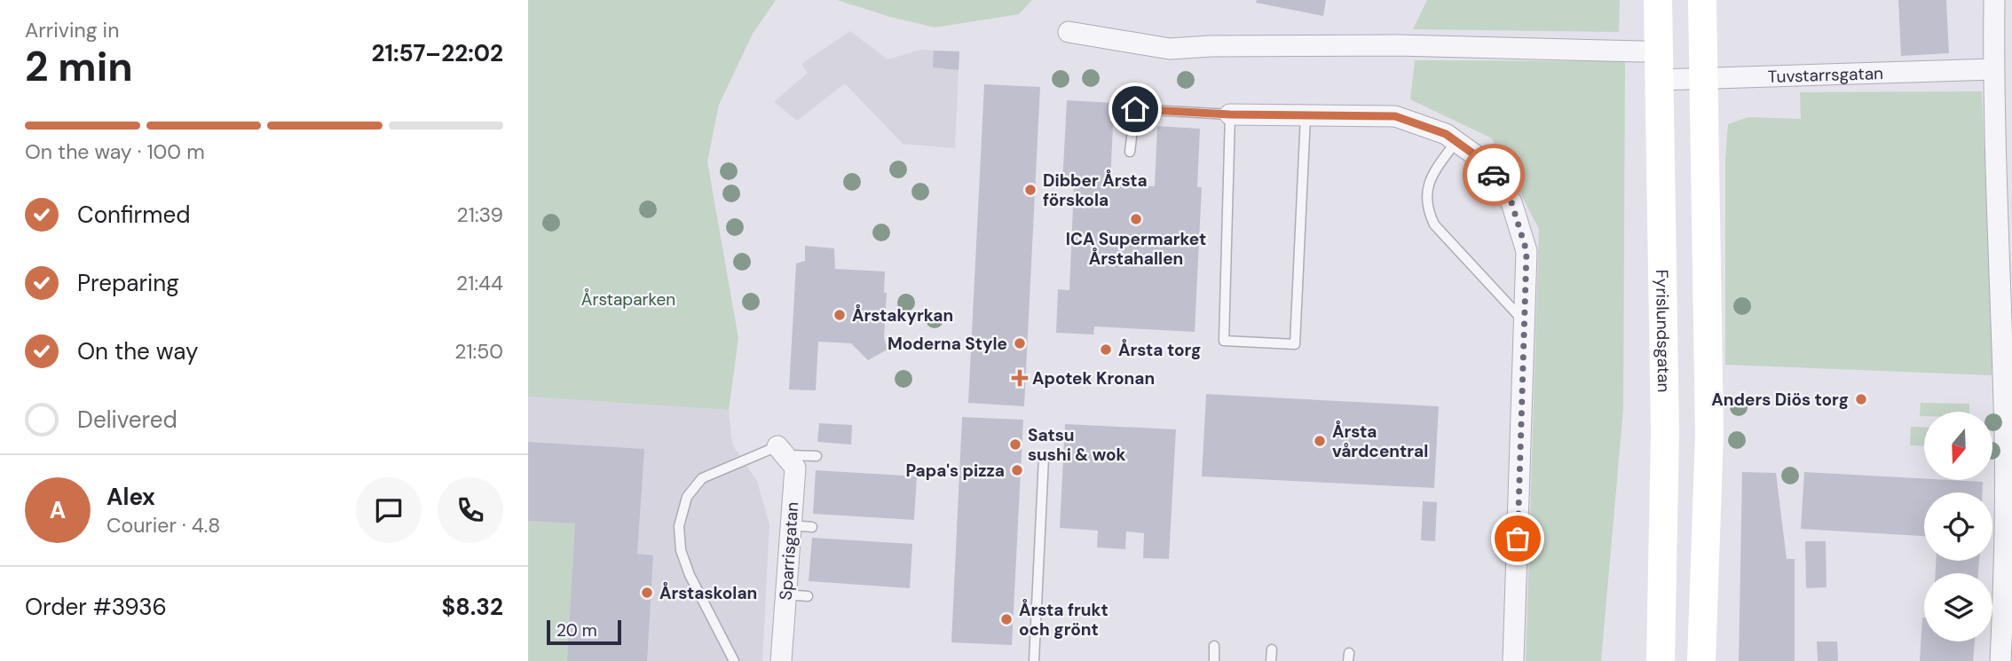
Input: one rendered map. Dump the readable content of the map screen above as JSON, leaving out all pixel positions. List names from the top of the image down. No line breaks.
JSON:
{"streets":{"main road":["Fyrislundsgatan"],"street":["Tuvstarrsgatan","Sparrisgatan"]},"crossings":[["Tuvstarrsgatan","Fyrislundsgatan"]],"parks":["Årstaparken"],"places":{"other":["Dibber Årsta förskola","ICA Supermarket Årstahallen","Årstakyrkan","Moderna Style","Årsta torg","Anders Diös torg","Årsta vårdcentral","Satsu sushi & wok","Papa's pizza","Årstaskolan","Årsta frukt och grönt"],"health":["Apotek Kronan"]},"scale_bar":"20 m","north":"bottom","page":{"heading":["2 min","Arriving in","21:57–22:02"],"panel":["Alex","Courier · 4.8","Order #3936","$8.32"],"bar":"On the way · 100 m","list":[["Confirmed","21:39"],["Preparing","21:44"],["On the way","21:50"],"Delivered"],"round":"A","scale":"20 m"}}
